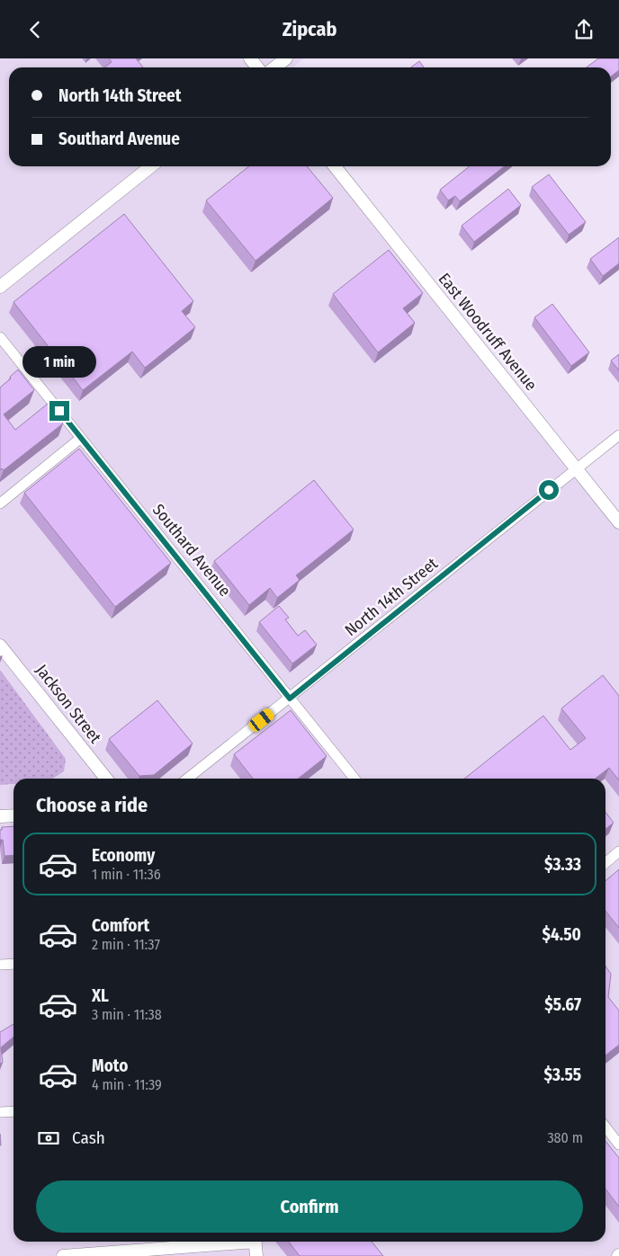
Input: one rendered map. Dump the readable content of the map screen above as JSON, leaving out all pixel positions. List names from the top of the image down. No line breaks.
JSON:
{"streets":{"street":["East Woodruff Avenue","Southard Avenue","North 14th Street","Jackson Street"]},"crossings":[["East Woodruff Avenue","North 14th Street"],["Southard Avenue","North 14th Street"]],"page":{"header":"Zipcab","banner":["North 14th Street","Southard Avenue"],"bubble":"1 min","heading":"Choose a ride","list":[{"name":"Economy","note":"1 min · 11:36","value":"$3.33"},{"name":"Comfort","note":"2 min · 11:37","value":"$4.50"},{"name":"XL","note":"3 min · 11:38","value":"$5.67"},{"name":"Moto","note":"4 min · 11:39","value":"$3.55"}],"pay":["Cash","380 m"],"buttons":"Confirm"}}
